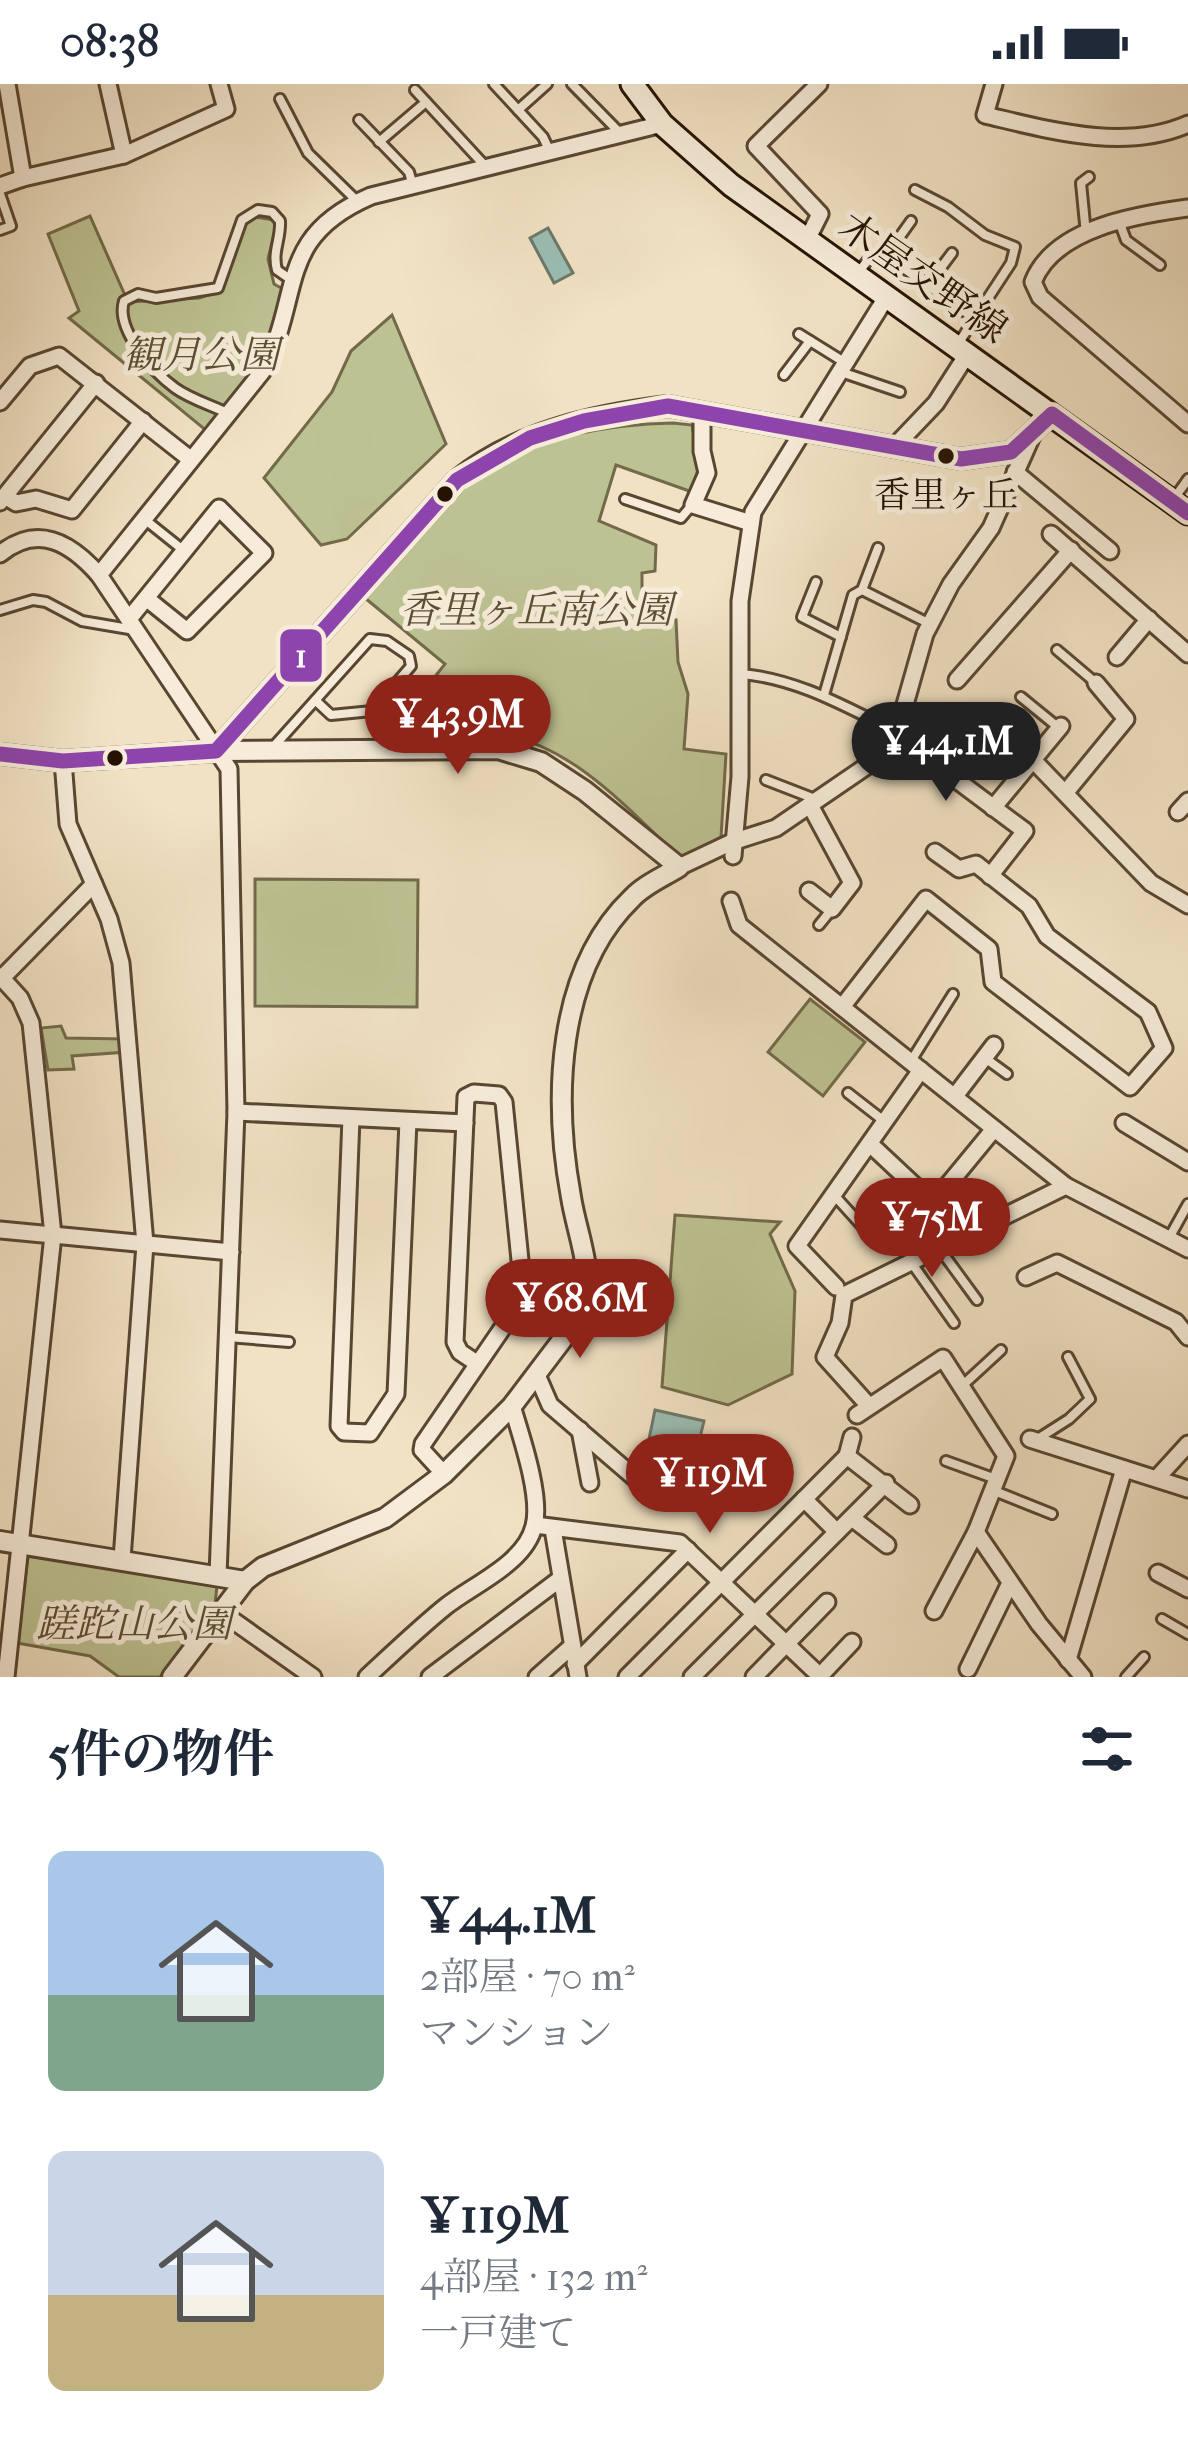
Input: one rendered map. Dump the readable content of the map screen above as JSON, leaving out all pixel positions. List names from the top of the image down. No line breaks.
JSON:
{"streets":{"main road":["木屋交野線"]},"parks":["観月公園","香里ヶ丘南公園","蹉跎山公園"],"places":["香里ヶ丘"],"lines":["transit line 1"],"page":{"status":"08:38","price":["¥43.9M","¥44.1M","¥75M","¥68.6M","¥119M"],"heading":"5件の物件","list":[{"name":"¥44.1M","note":"2部屋 · 70 m² · マンション"},{"name":"¥119M","note":"4部屋 · 132 m² · 一戸建て"}]}}
